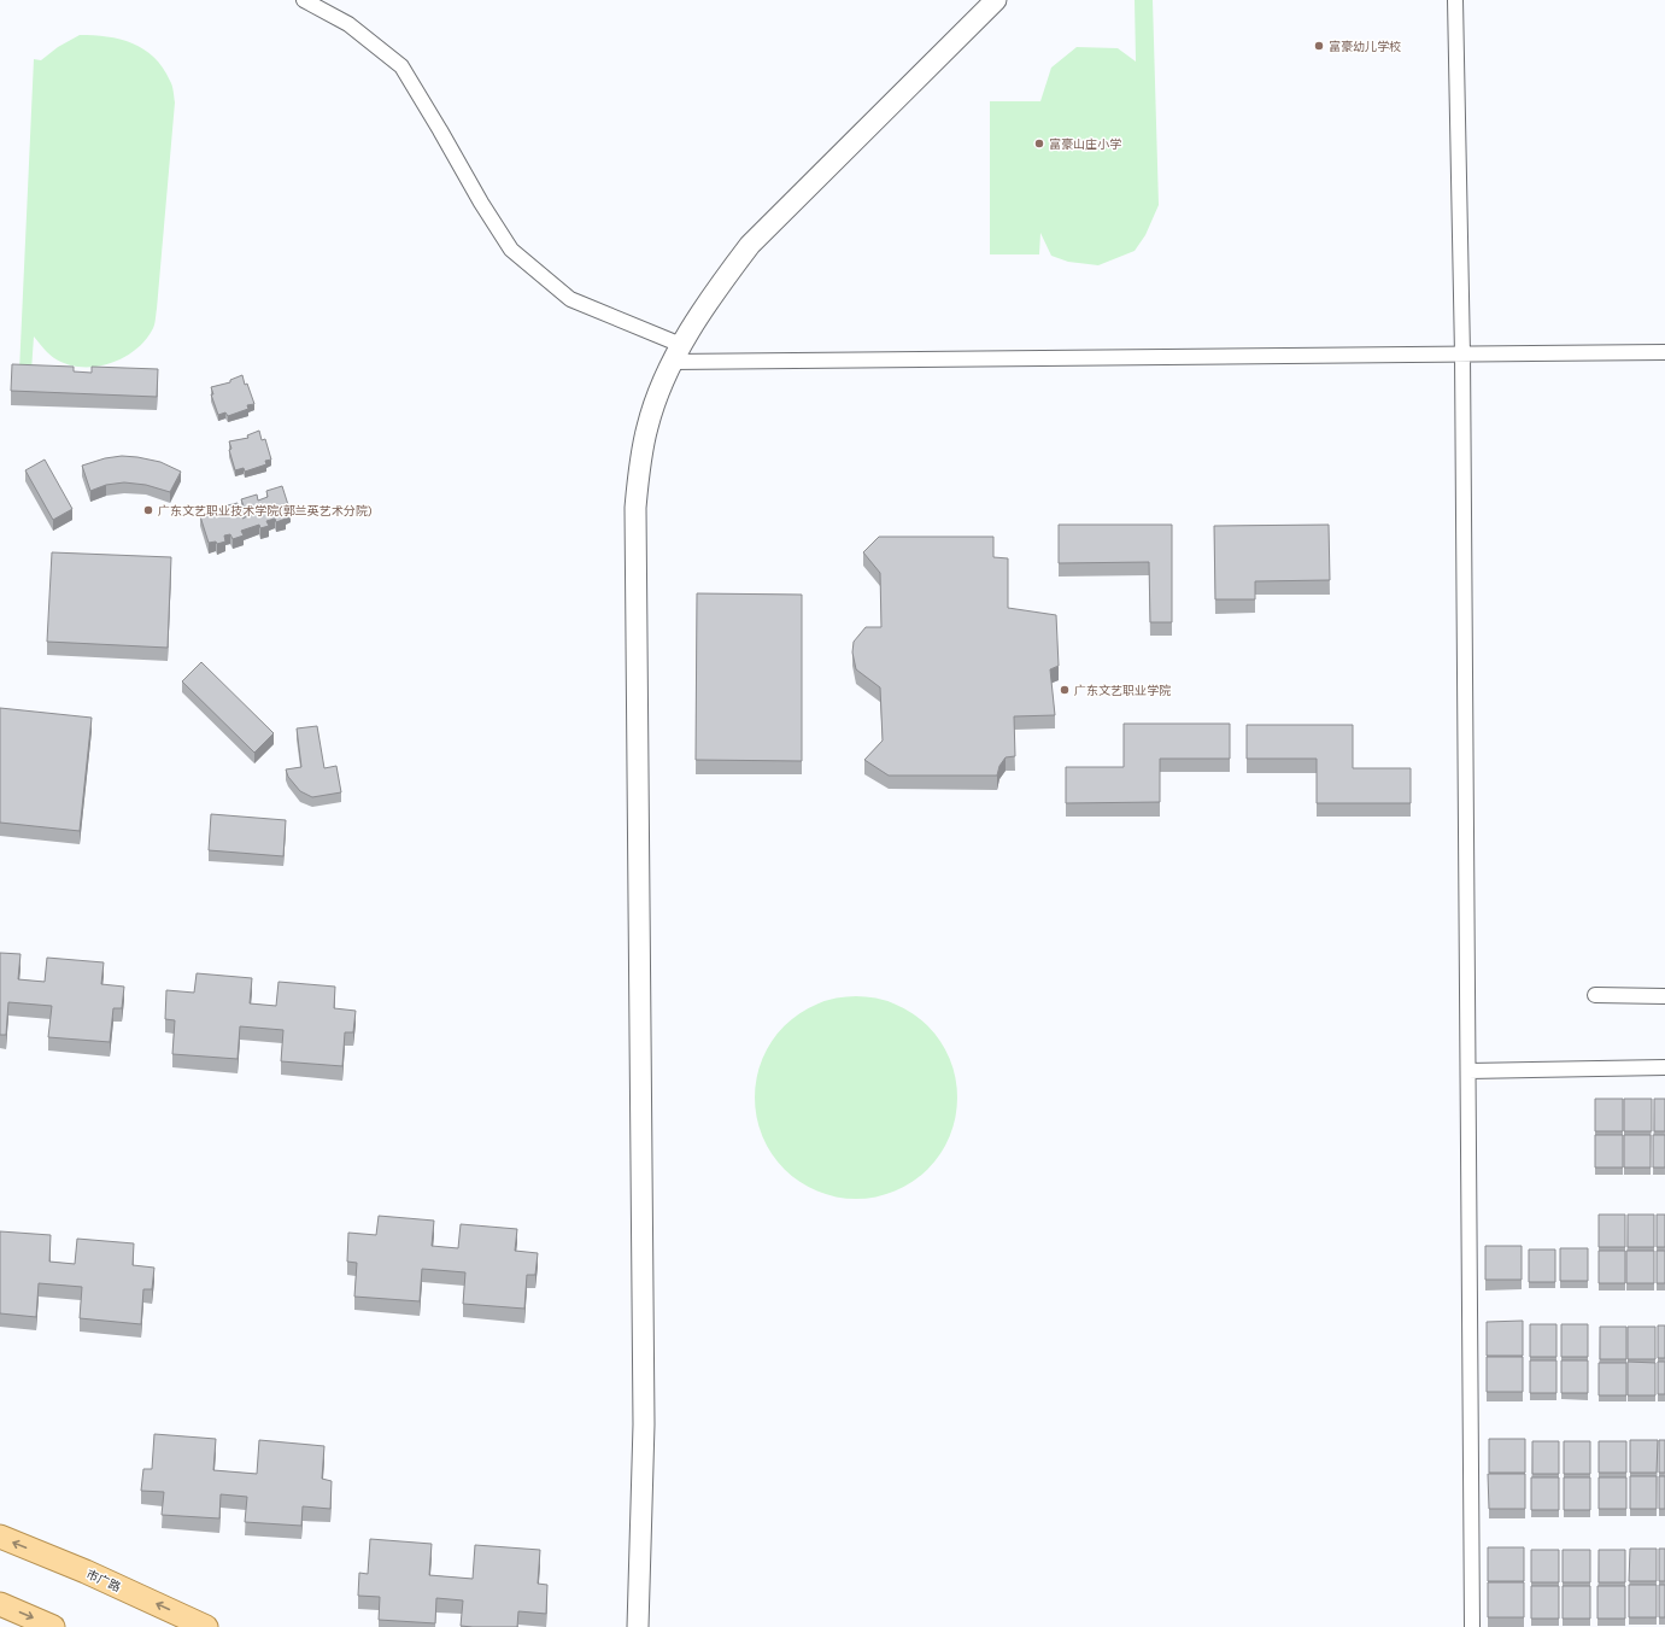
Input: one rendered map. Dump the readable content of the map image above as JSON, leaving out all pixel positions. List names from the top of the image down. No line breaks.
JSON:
{"streets":{"main road":["市广路"]},"one_way":["市广路"],"places":["富豪幼儿学校","富豪山庄小学","广东文艺职业技术学院(郭兰英艺术分院)","广东文艺职业学院"]}
